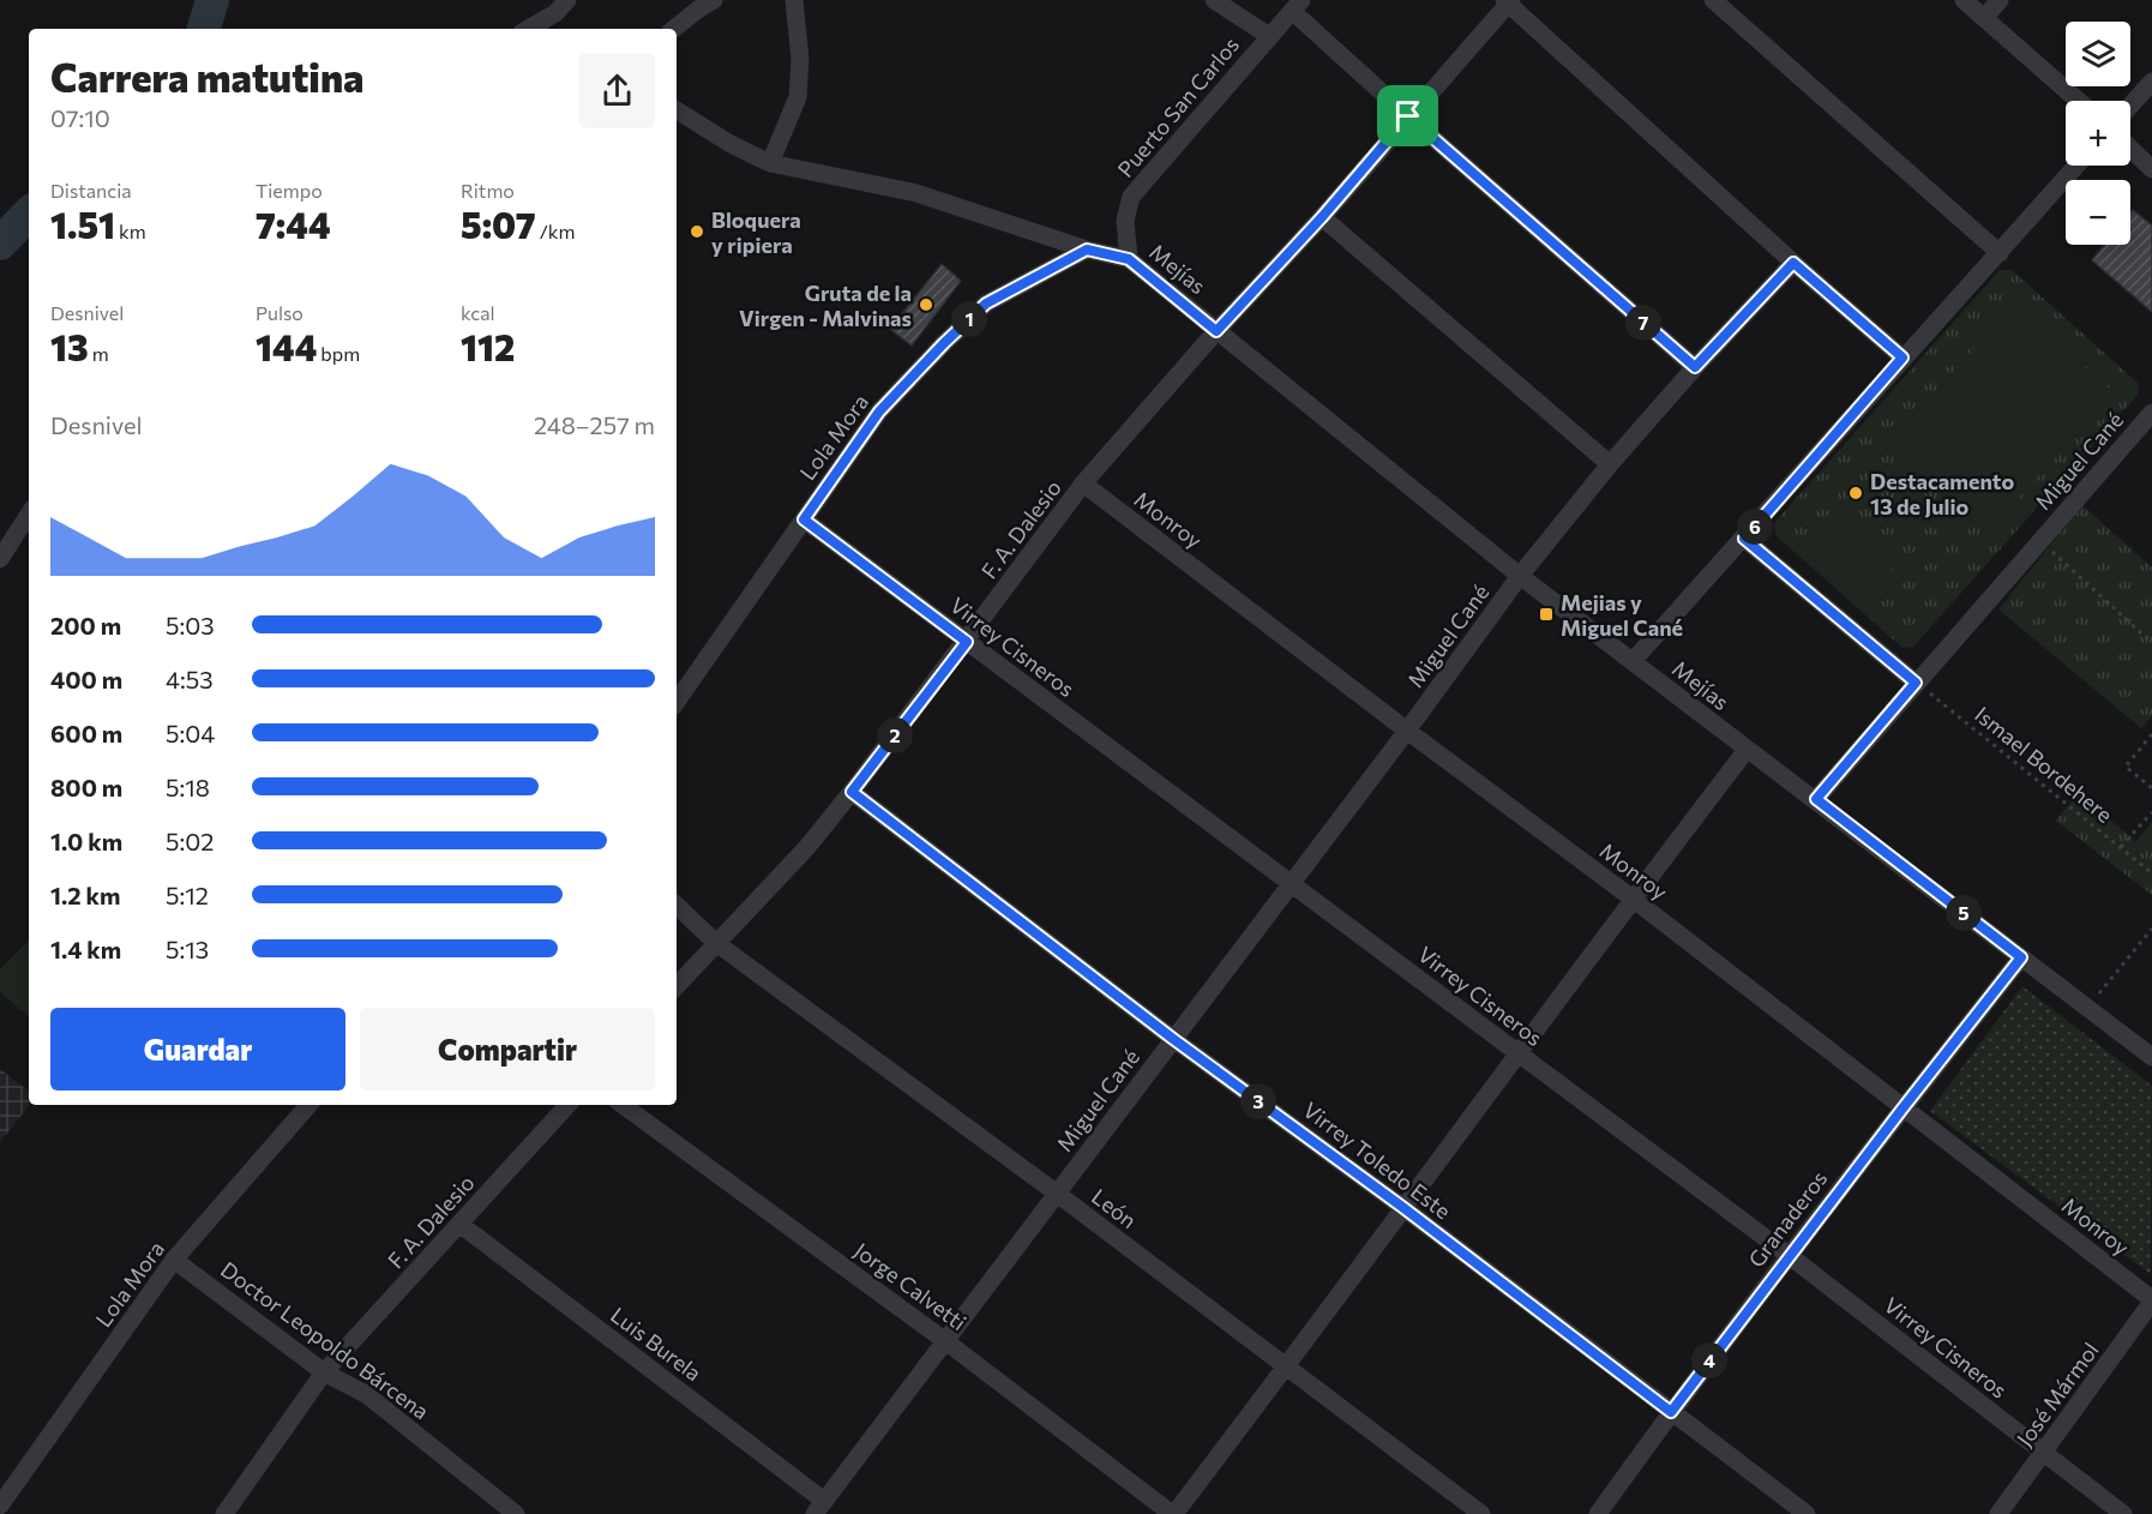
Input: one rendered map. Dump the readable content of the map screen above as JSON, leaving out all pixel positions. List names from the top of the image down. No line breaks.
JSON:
{"streets":{"street":["Puerto San Carlos","Mejías","Lola Mora","Miguel Cané","Monroy","F. A. Dalesio","Virrey Cisneros","Virrey Toledo Este","León","Granaderos","Jorge Calvetti","Doctor Leopoldo Bárcena","Luis Burela","José Mármol"],"path":["Ismael Bordehere"]},"crossings":[["Puerto San Carlos","Mejías"],["Mejías","Lola Mora"],["Mejías","Miguel Cané"],["Mejías","F. A. Dalesio"],["Mejías","Granaderos"],["Lola Mora","Virrey Cisneros"],["Lola Mora","Doctor Leopoldo Bárcena"],["Miguel Cané","Monroy"],["Miguel Cané","Virrey Cisneros"],["Miguel Cané","Ismael Bordehere"],["Miguel Cané","Virrey Toledo Este"],["Miguel Cané","León"],["Miguel Cané","Jorge Calvetti"],["Miguel Cané","Luis Burela"],["Monroy","F. A. Dalesio"],["Monroy","Granaderos"],["Monroy","José Mármol"],["F. A. Dalesio","Virrey Cisneros"],["F. A. Dalesio","Virrey Toledo Este"],["F. A. Dalesio","León"],["F. A. Dalesio","Doctor Leopoldo Bárcena"],["F. A. Dalesio","Luis Burela"],["Virrey Cisneros","Granaderos"],["Virrey Cisneros","José Mármol"],["Virrey Toledo Este","Granaderos"]],"places":{"other":["Bloquera y ripiera","Gruta de la Virgen - Malvinas","Destacamento 13 de Julio"],"transit":["Mejias y Miguel Cané"]},"page":{"map_buttons":["+","−"],"heading":["Carrera matutina","07:10"],"stats":[["Distancia","1.51 km"],["Tiempo","7:44"],["Ritmo","5:07 /km"],["Desnivel","13 m"],["Pulso","144 bpm"],["kcal","112"]],"pins":["1","7","6","2","5","3","4"],"chart":["Desnivel","248–257 m"],"list":[{"name":"200 m","note":"5:03"},{"name":"400 m","note":"4:53"},{"name":"600 m","note":"5:04"},{"name":"800 m","note":"5:18"},{"name":"1.0 km","note":"5:02"},{"name":"1.2 km","note":"5:12"},{"name":"1.4 km","note":"5:13"}],"buttons":["Guardar","Compartir"]}}
